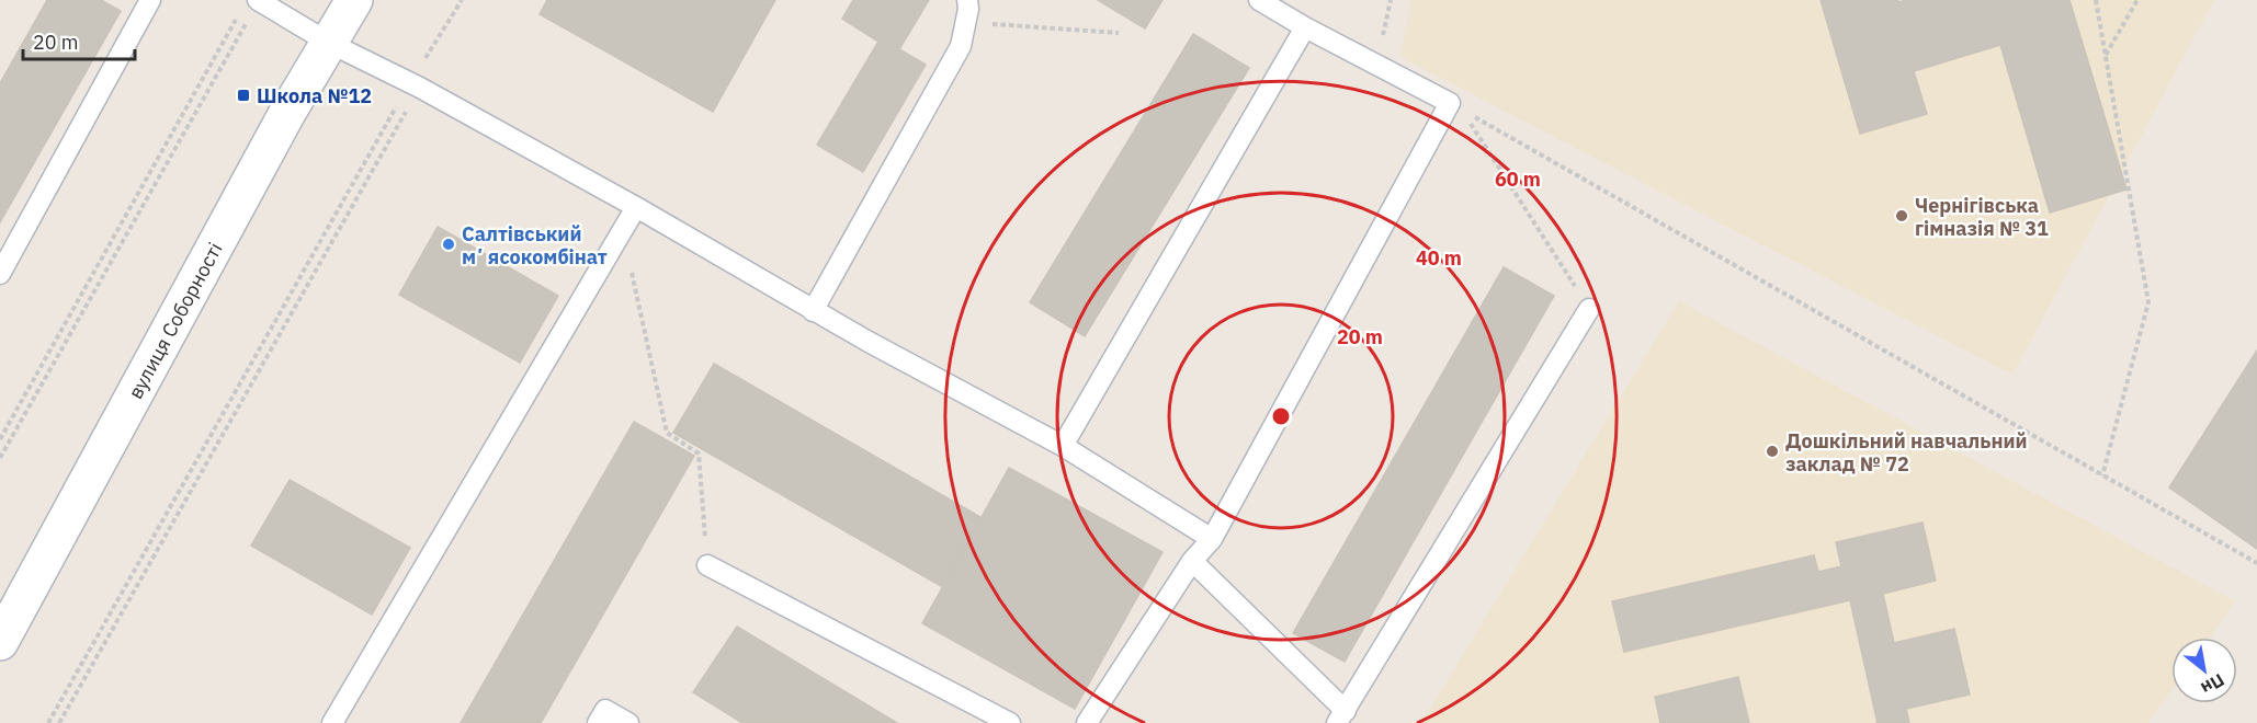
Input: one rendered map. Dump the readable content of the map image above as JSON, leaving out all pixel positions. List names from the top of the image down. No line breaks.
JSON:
{"streets":{"street":["вулиця Соборності"]},"places":{"transit":["Школа №12"],"other":["Чернігівська гімназія № 31","Салтівський мʼясокомбінат","Дошкільний навчальний заклад № 72"]},"scale_bar":"20 m","north":"bottom right","rings":["60 m","40 m","20 m"]}
